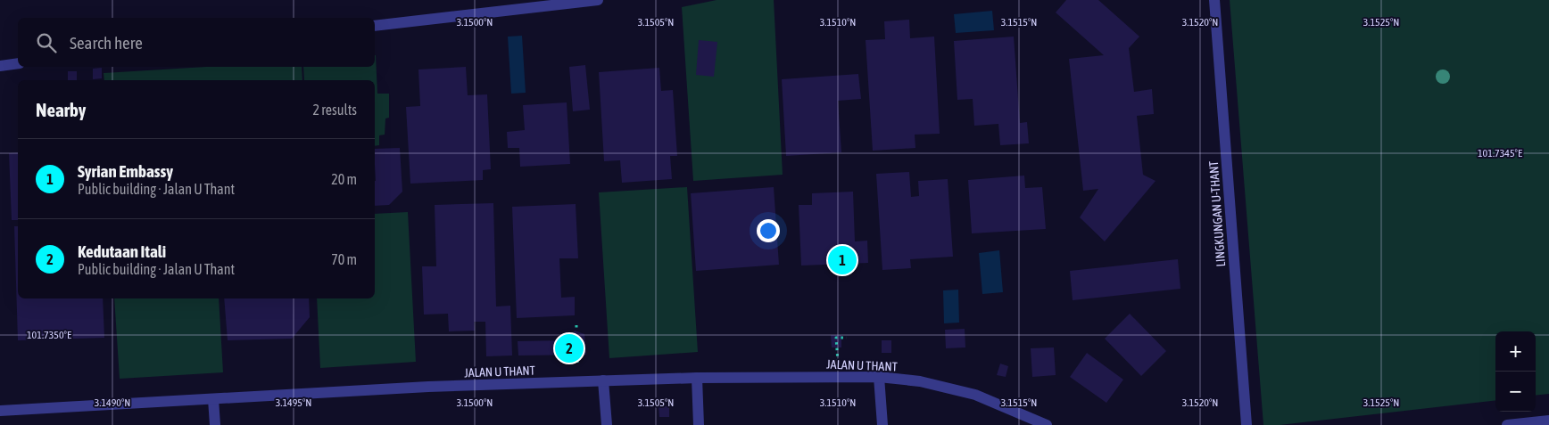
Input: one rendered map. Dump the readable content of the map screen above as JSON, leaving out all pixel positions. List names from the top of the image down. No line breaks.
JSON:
{"streets":{"street":["LINGKUNGAN U-THANT","JALAN U THANT"]},"page":{"search":"Search here","heading":["Nearby","2 results"],"list":[{"mark":"1","name":"Syrian Embassy","note":"Public building · Jalan U Thant","value":"20 m"},{"mark":"2","name":"Kedutaan Itali","note":"Public building · Jalan U Thant","value":"70 m"}],"pins":["1","2"],"map_buttons":["+","−"]},"coordinates":["3.1500°N","3.1505°N","3.1510°N","3.1515°N","3.1520°N","3.1525°N","101.7345°E","101.7350°E","3.1490°N","3.1495°N"]}
